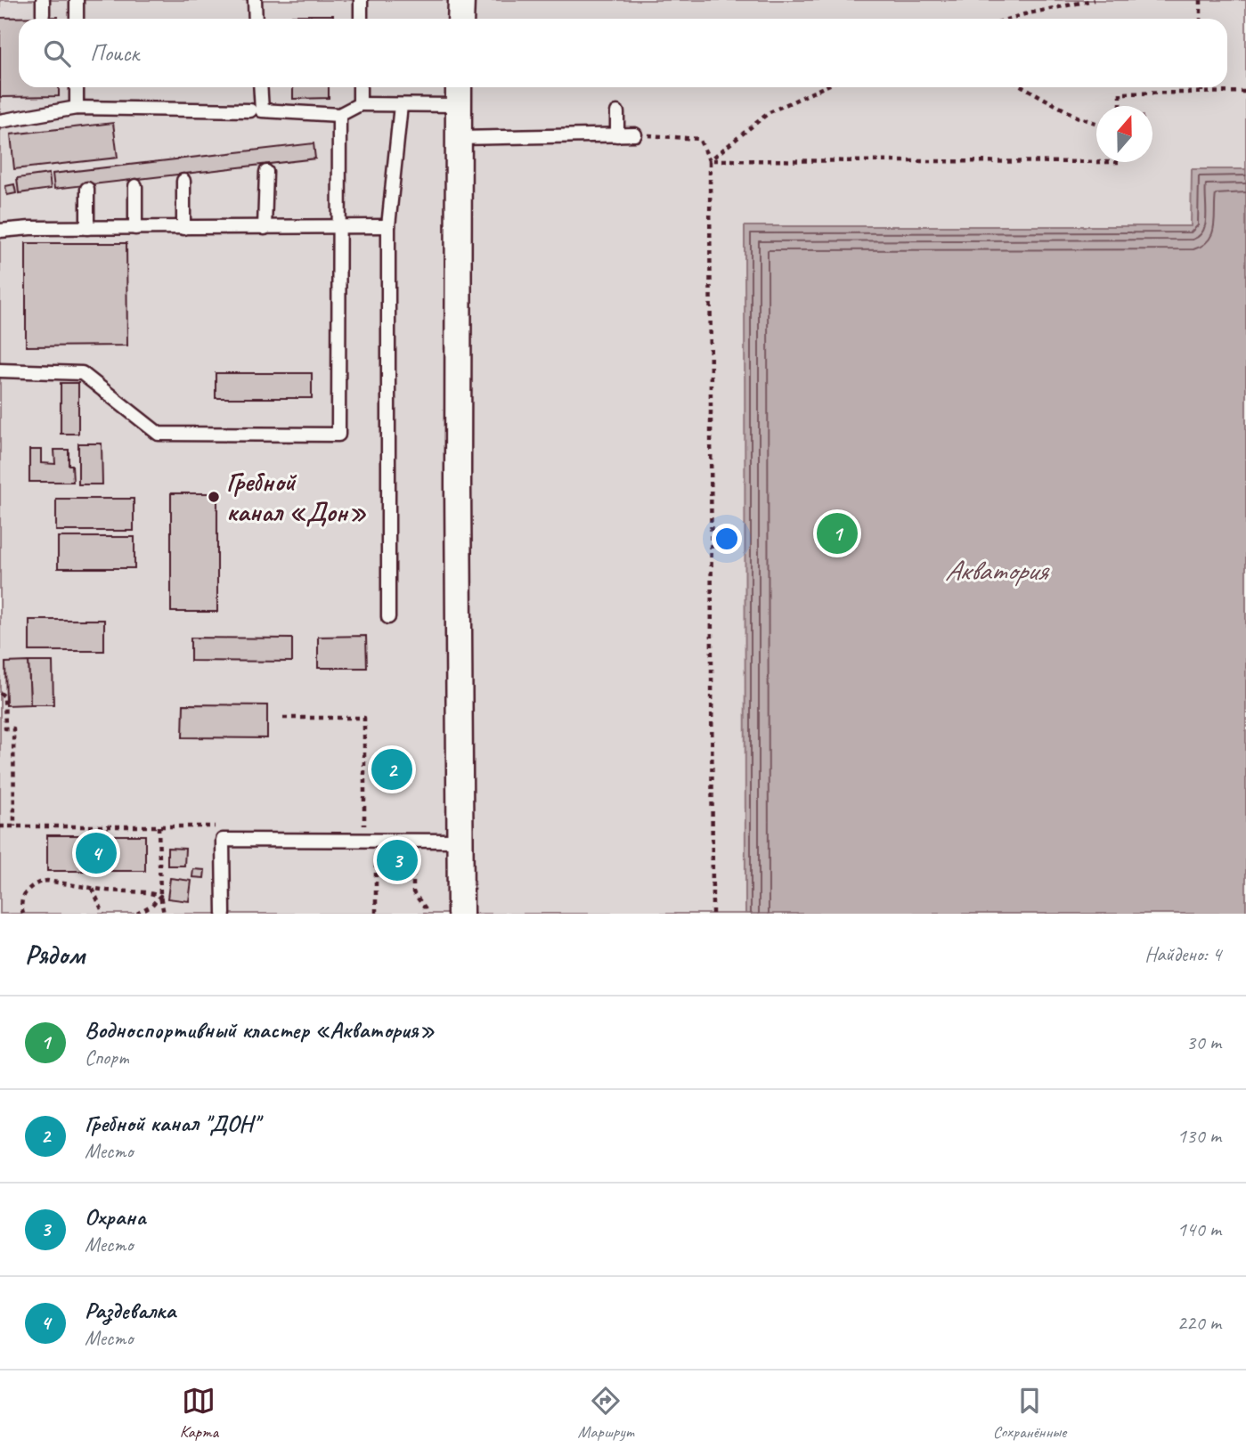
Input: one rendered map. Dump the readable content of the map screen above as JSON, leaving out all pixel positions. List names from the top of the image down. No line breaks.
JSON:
{"water":["Акватория"],"places":["Гребной канал «Дон»"],"north":"top","page":{"search":"Поиск","pins":["1","2","4","3"],"heading":["Рядом","Найдено: 4"],"list":[{"mark":"1","name":"Водноспортивный кластер «Акватория»","note":"Спорт","value":"30 m"},{"mark":"2","name":"Гребной канал \"ДОН\"","note":"Место","value":"130 m"},{"mark":"3","name":"Охрана","note":"Место","value":"140 m"},{"mark":"4","name":"Раздевалка","note":"Место","value":"220 m"}],"nav":["Карта","Маршрут","Сохранённые"]}}
